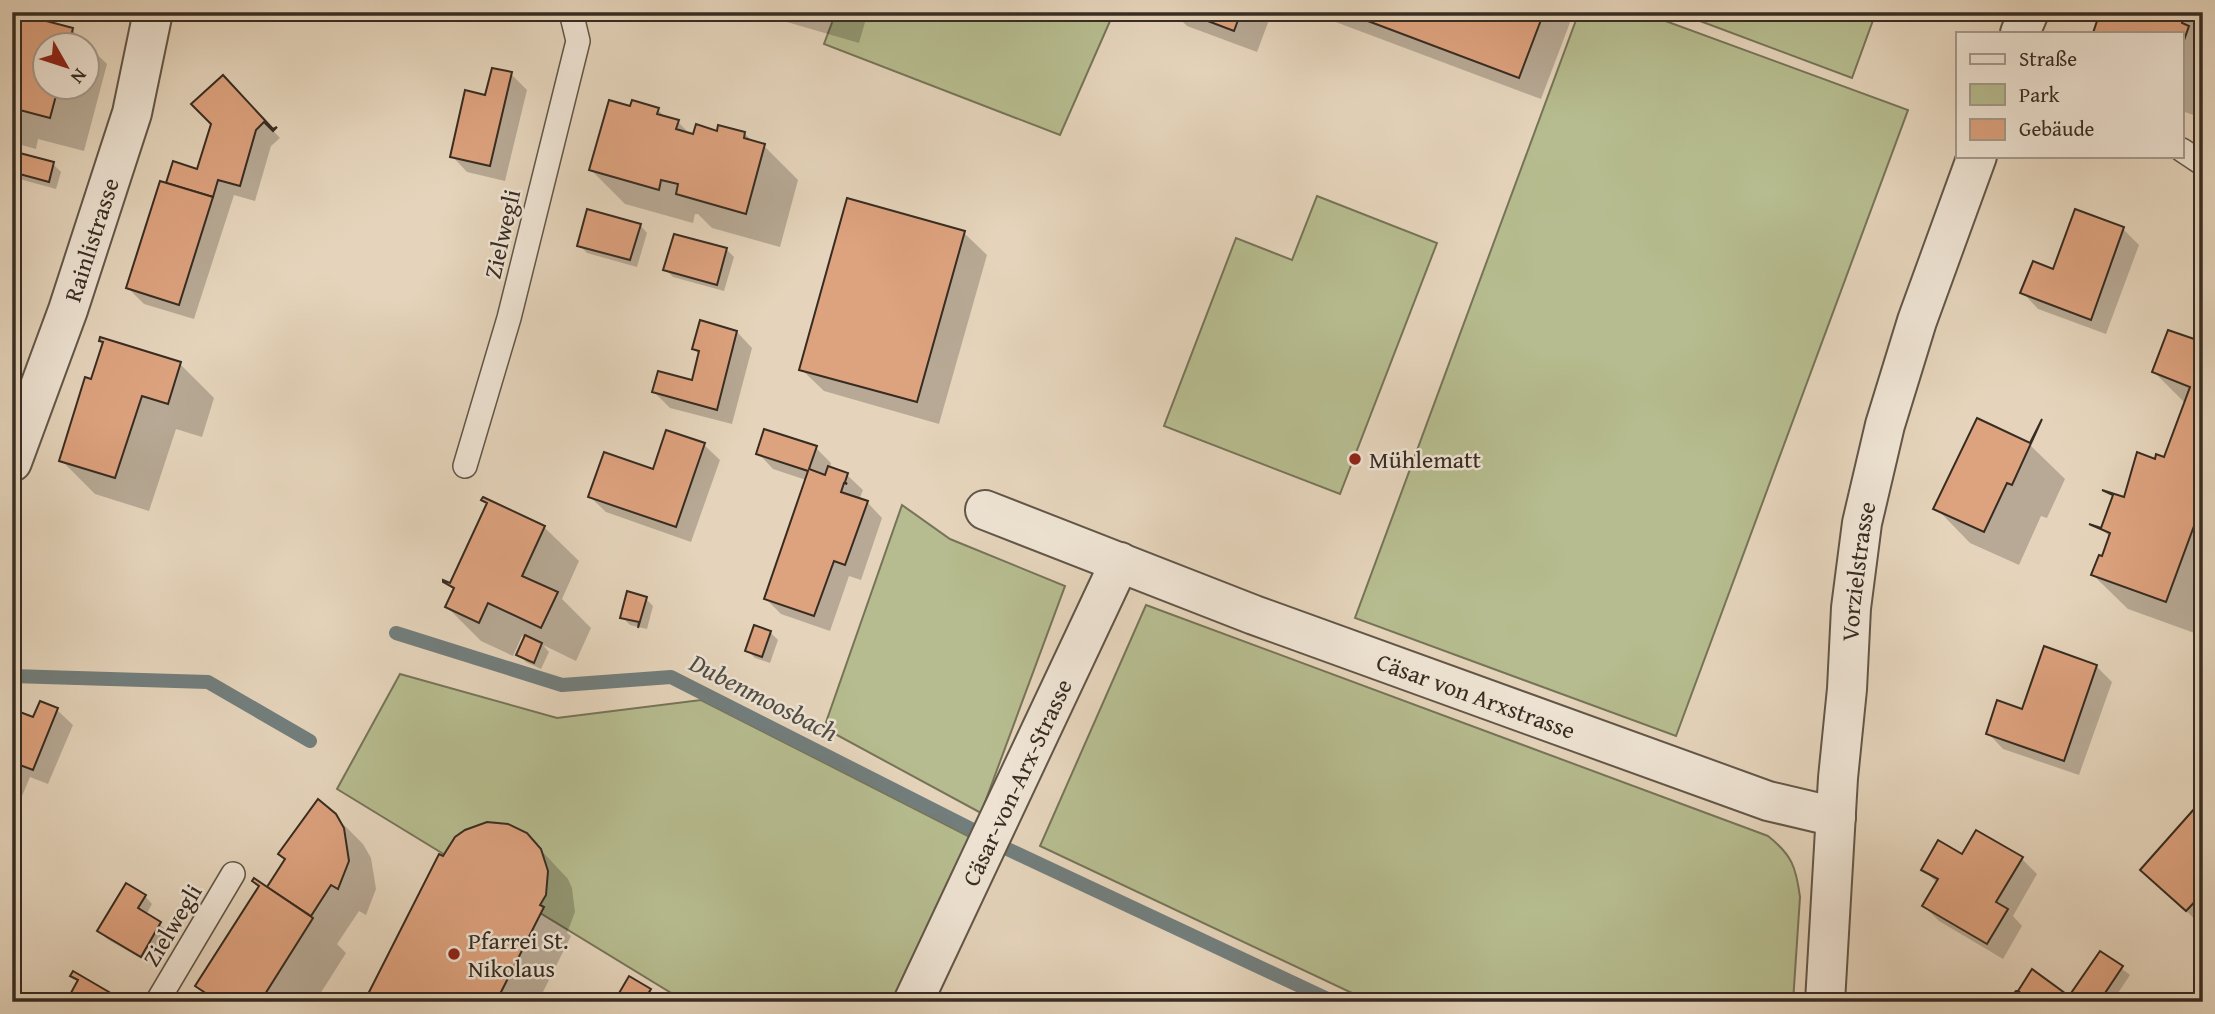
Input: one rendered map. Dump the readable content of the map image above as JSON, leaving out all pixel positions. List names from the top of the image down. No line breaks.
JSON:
{"streets":{"street":["Rainlistrasse","Vorzielstrasse","Cäsar von Arxstrasse","Cäsar-von-Arx-Strasse"],"lane":["Zielwegli"]},"crossings":[["Vorzielstrasse","Cäsar von Arxstrasse"],["Cäsar von Arxstrasse","Cäsar-von-Arx-Strasse"]],"water":["Dubenmoosbach"],"places":["Mühlematt","Pfarrei St. Nikolaus"],"legend":["Straße","Park","Gebäude"],"north":"bottom right"}
